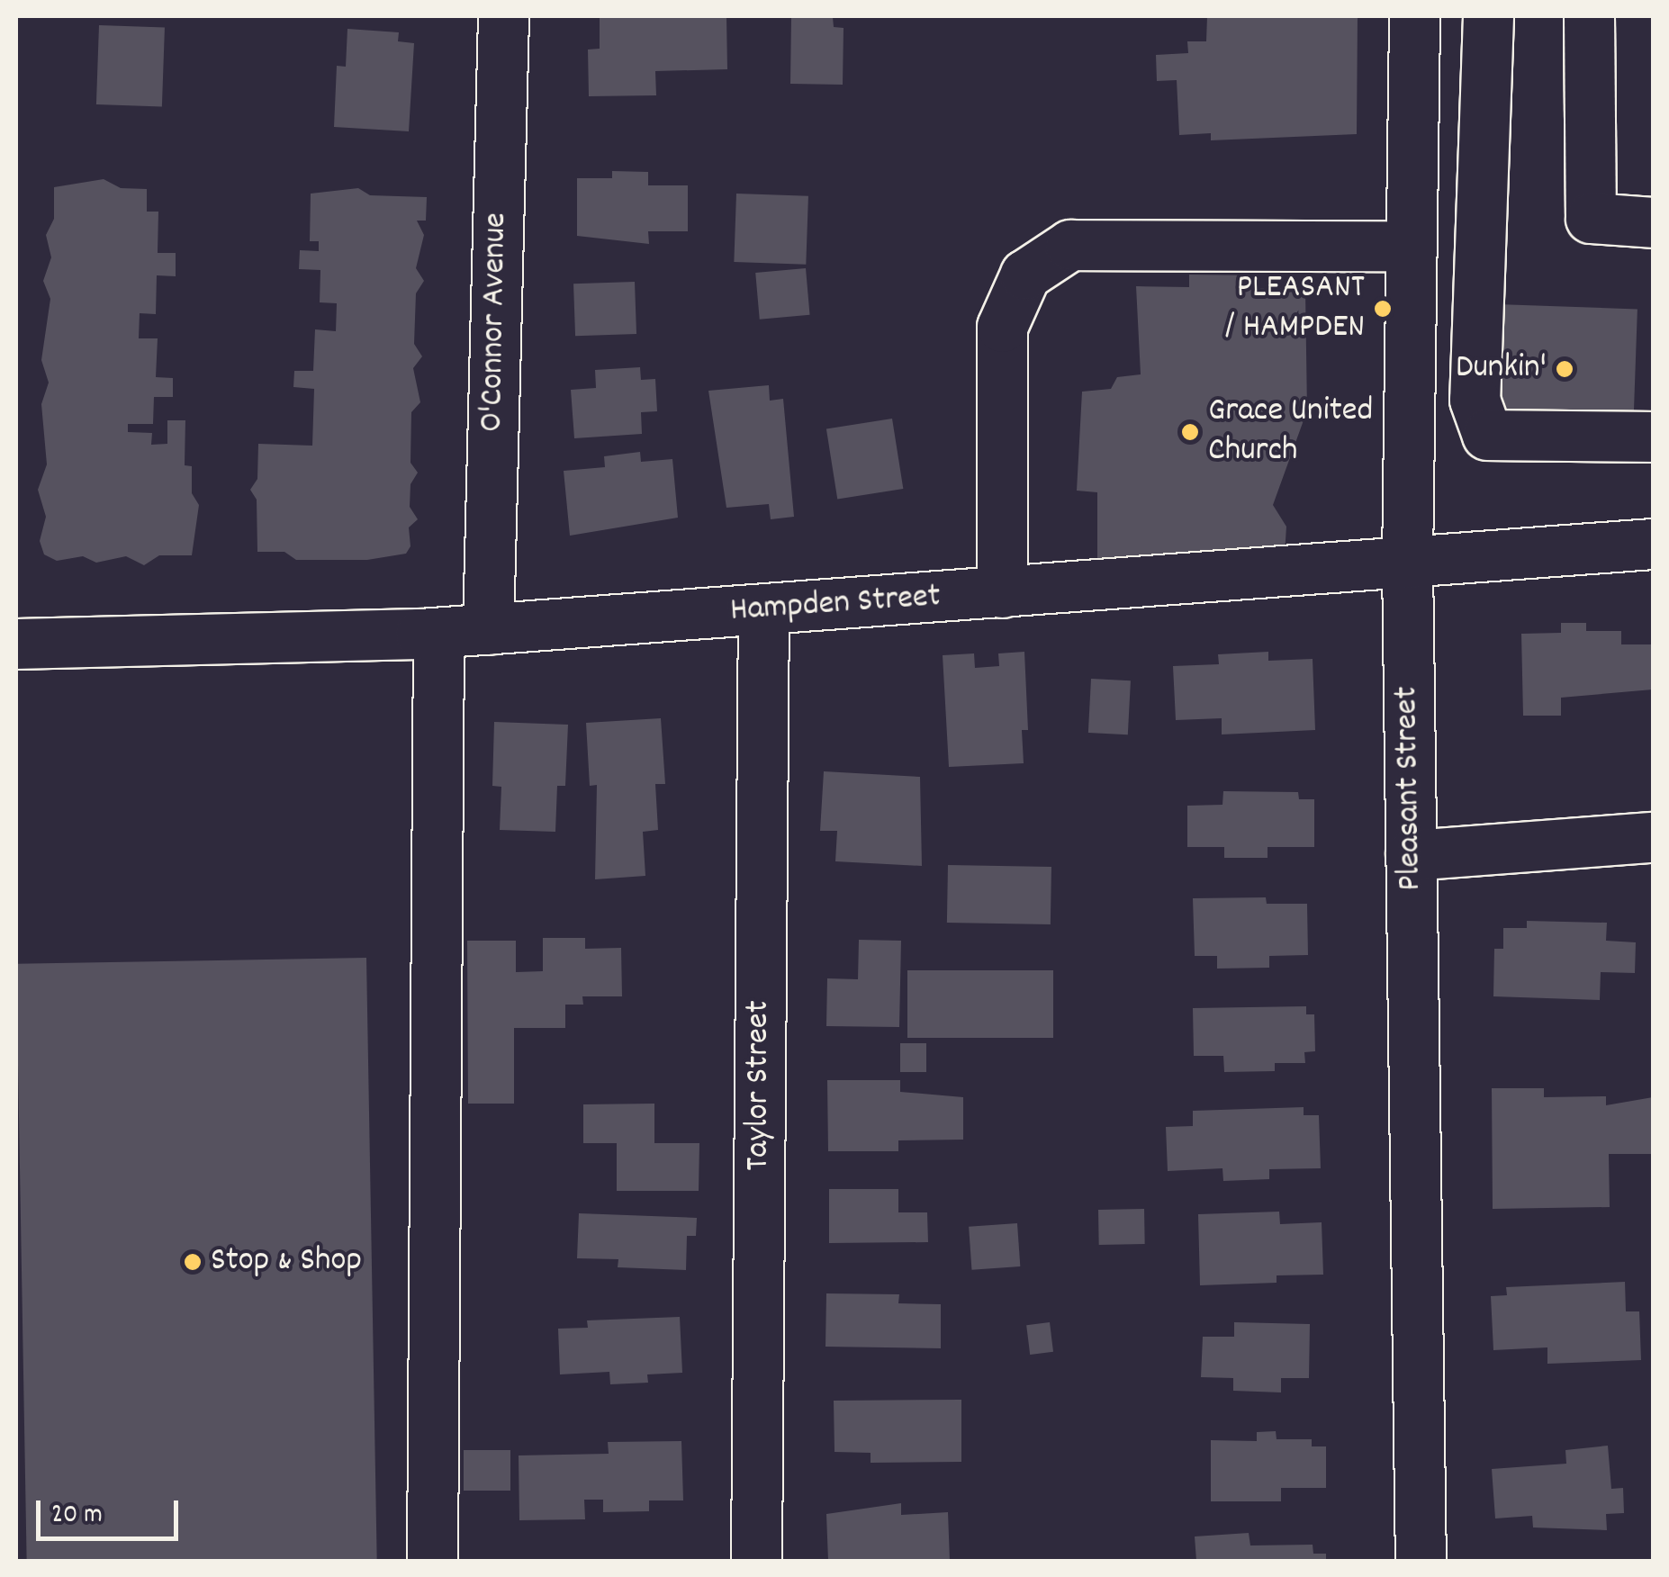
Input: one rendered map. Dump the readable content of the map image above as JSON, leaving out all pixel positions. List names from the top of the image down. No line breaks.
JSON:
{"streets":{"street":["O'Connor Avenue","Hampden Street","Pleasant Street","Taylor Street"]},"crossings":[["O'Connor Avenue","Hampden Street"],["Hampden Street","Pleasant Street"],["Hampden Street","Taylor Street"]],"places":["PLEASANT / HAMPDEN","Dunkin'","Grace United Church","Stop & Shop"],"scale_bar":"20 m"}
